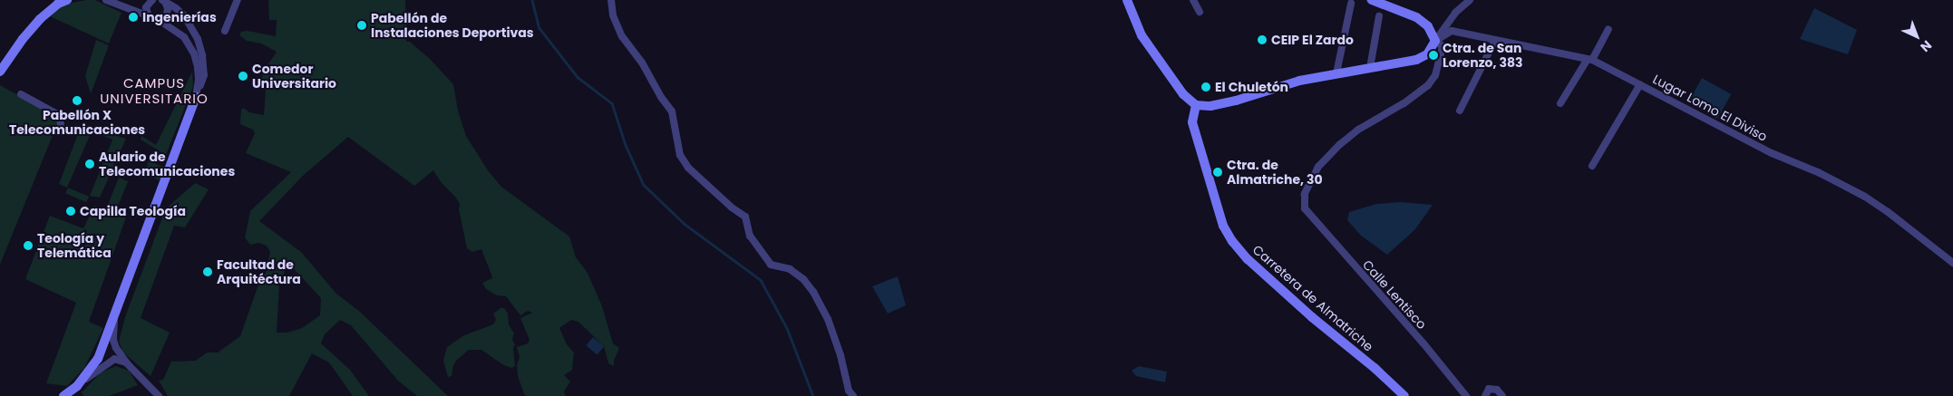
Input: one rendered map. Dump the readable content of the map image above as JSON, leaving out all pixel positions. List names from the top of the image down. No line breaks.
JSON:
{"streets":{"street":["Lugar Lomo El Diviso","Calle Lentisco","Carretera de Almatriche"]},"crossings":[["Lugar Lomo El Diviso","Calle Lentisco"]],"districts":["CAMPUS UNIVERSITARIO"],"places":["Ingenierías","Pabellón de Instalaciones Deportivas","CEIP El Zardo","Ctra. de San Lorenzo, 383","Comedor Universitario","El Chuletón","Pabellón X Telecomunicaciones","Aulario de Telecomunicaciones","Ctra. de Almatriche, 30","Capilla Teología","Teología y Telemática","Facultad de Arquitéctura"],"north":"bottom right"}
